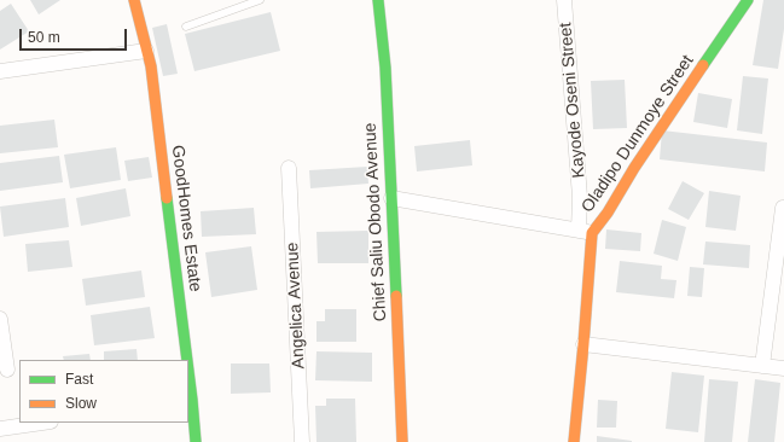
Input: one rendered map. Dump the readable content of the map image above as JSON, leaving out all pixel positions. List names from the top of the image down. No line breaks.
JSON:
{"streets":{"street":["Kayode Oseni Street","Oladipo Dunmoye Street","GoodHomes Estate","Chief Saliu Obodo Avenue","Angelica Avenue"]},"crossings":[["Kayode Oseni Street","Oladipo Dunmoye Street"]],"legend":["Fast","Slow"],"scale_bar":"50 m"}
